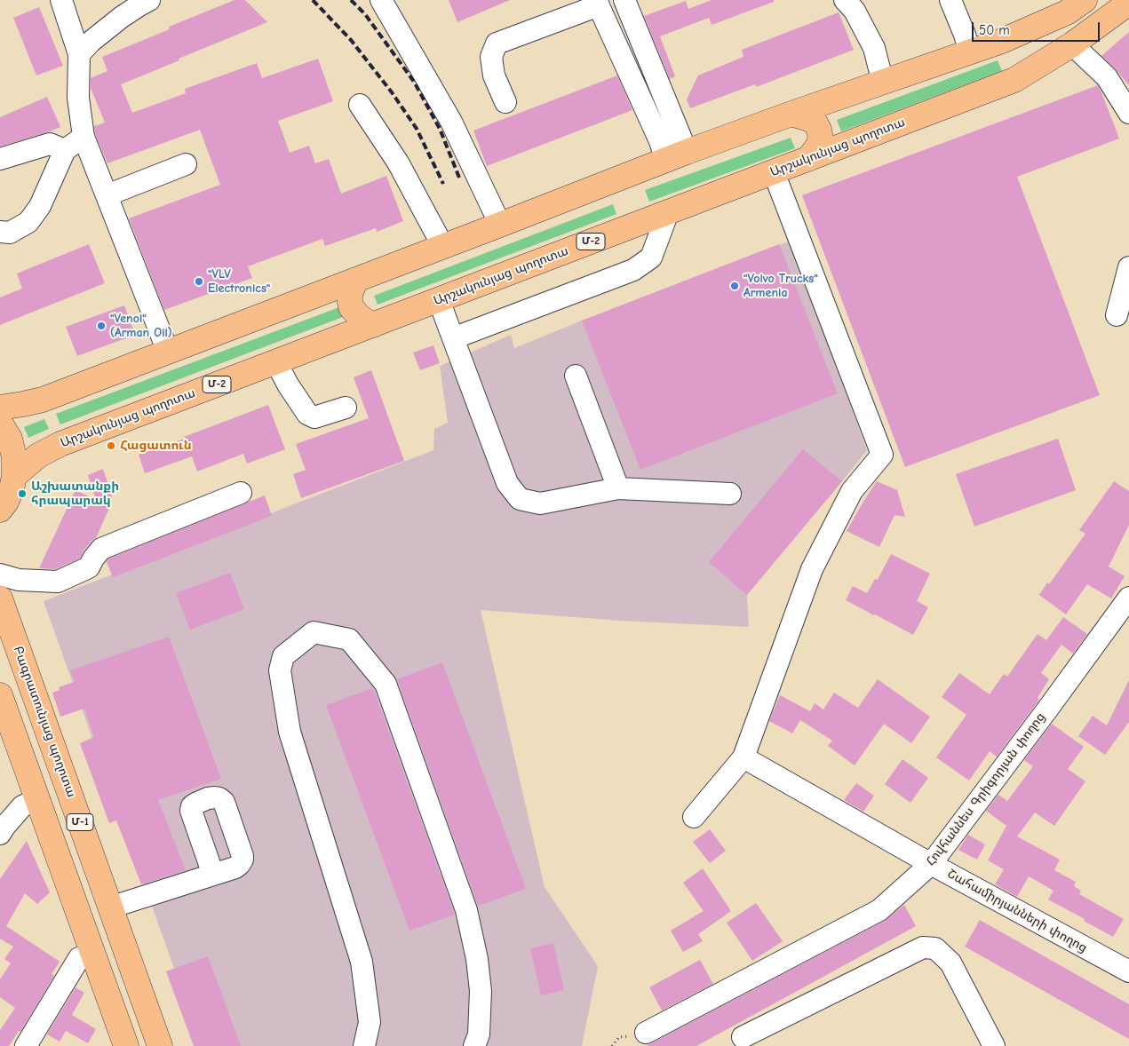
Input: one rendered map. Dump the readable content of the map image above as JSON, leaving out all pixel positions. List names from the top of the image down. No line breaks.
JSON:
{"streets":{"main road":["Արշակունյաց պողոտա","Մ-2","Բագրատունյաց պողոտա","Մ-1"],"street":["Հովհաննես Գրիգորյան փողոց","Շահամիրյանների փողոց"]},"crossings":[["Հովհաննես Գրիգորյան փողոց","Շահամիրյանների փողոց"]],"places":["\"VLV Electronics\"","\"Volvo Trucks\" Armenia","\"Venol\" (Arman Oil)","Հացատուն","Աշխատանքի հրապարակ"],"scale_bar":"50 m"}
